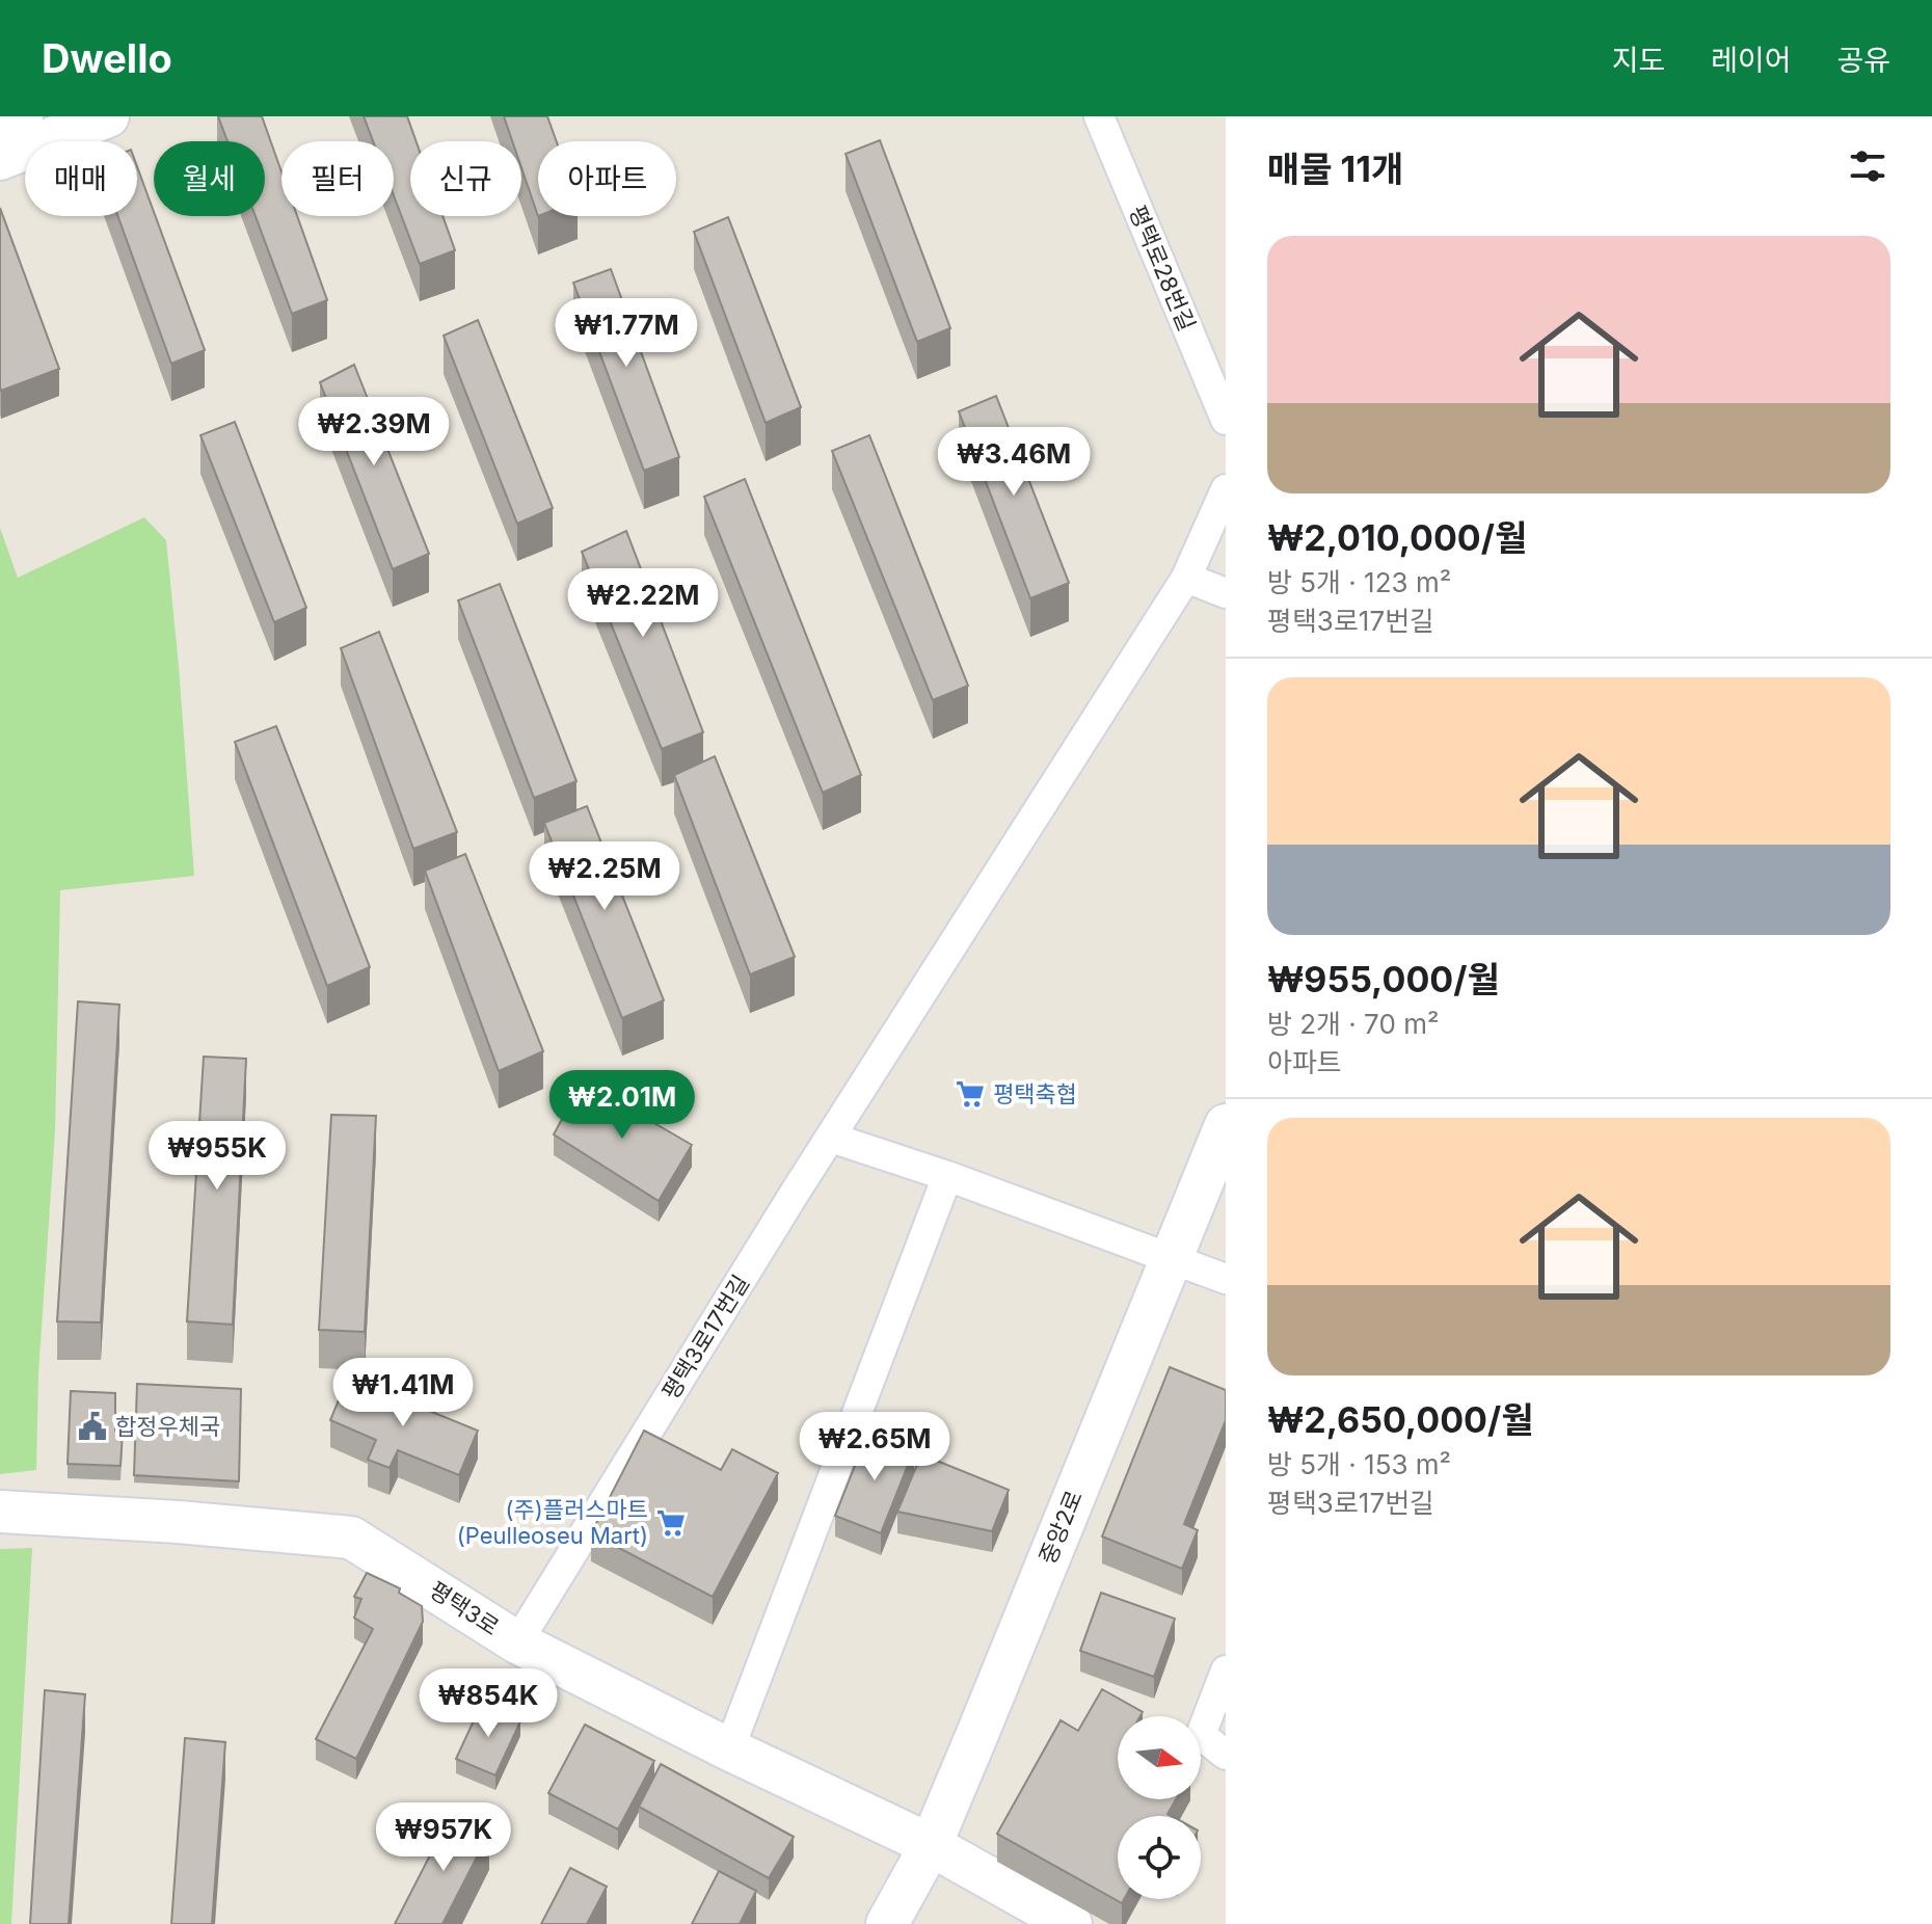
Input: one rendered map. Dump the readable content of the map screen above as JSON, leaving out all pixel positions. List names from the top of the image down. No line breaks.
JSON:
{"streets":{"street":["평택로28번길","평택3로17번길","중앙2로","평택3로"]},"crossings":[["평택3로17번길","평택3로"],["중앙2로","평택3로"]],"places":{"supermarket":["평택축협","(주)플러스마트 (Peulleoseu Mart)"],"public building":["합정우체국"]},"north":"right","page":{"header":"Dwello","nav":["지도","레이어","공유"],"heading":"매물 11개","chip":["매매","월세","필터","신규","아파트"],"list":[{"name":"₩2,010,000/월","note":"방 5개 · 123 m² · 평택3로17번길"},{"name":"₩955,000/월","note":"방 2개 · 70 m² · 아파트"},{"name":"₩2,650,000/월","note":"방 5개 · 153 m² · 평택3로17번길"}],"price":["₩1.77M","₩2.39M","₩3.46M","₩2.22M","₩2.25M","₩2.01M","₩955K","₩1.41M","₩2.65M","₩854K","₩957K"]}}
